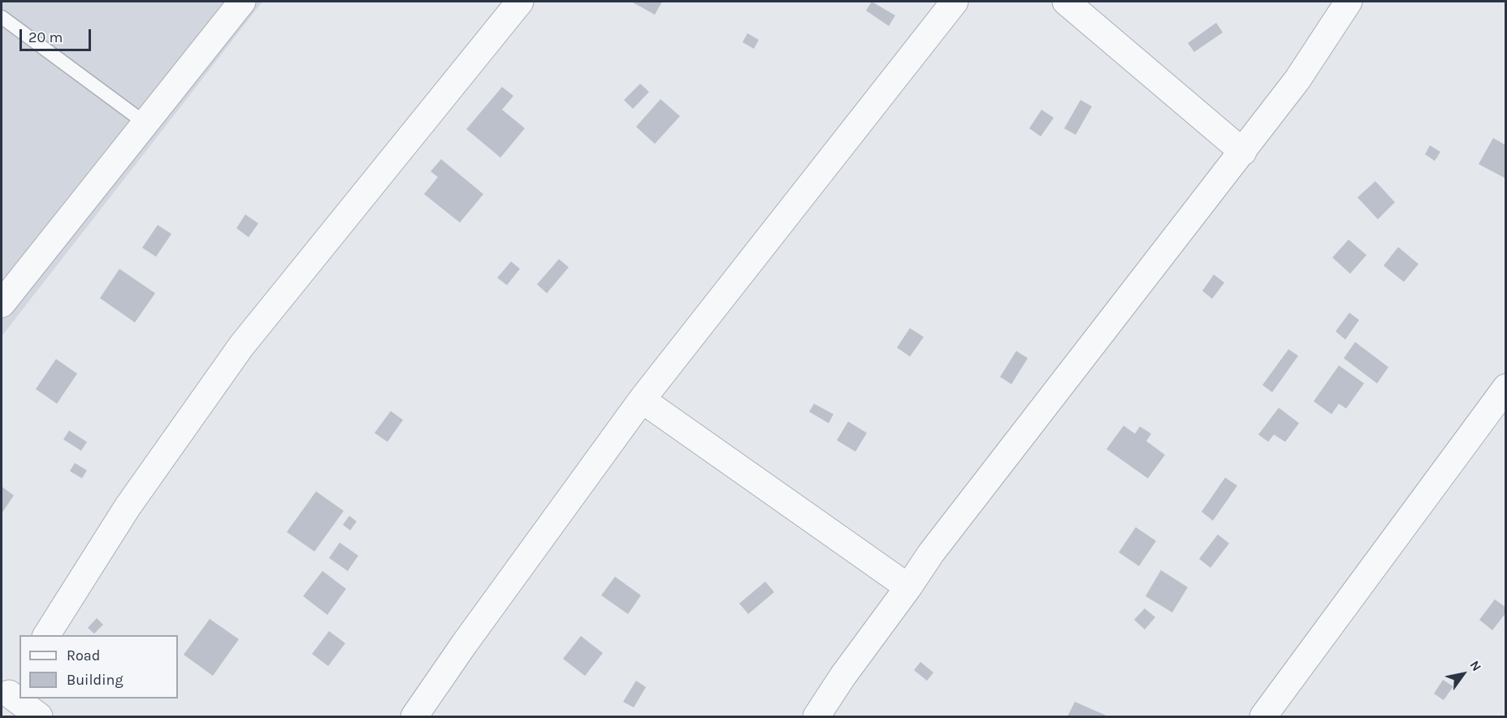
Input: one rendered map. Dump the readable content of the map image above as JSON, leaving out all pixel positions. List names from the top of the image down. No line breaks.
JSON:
{"legend":["Road","Building"],"scale_bar":"20 m","north":"top right"}
